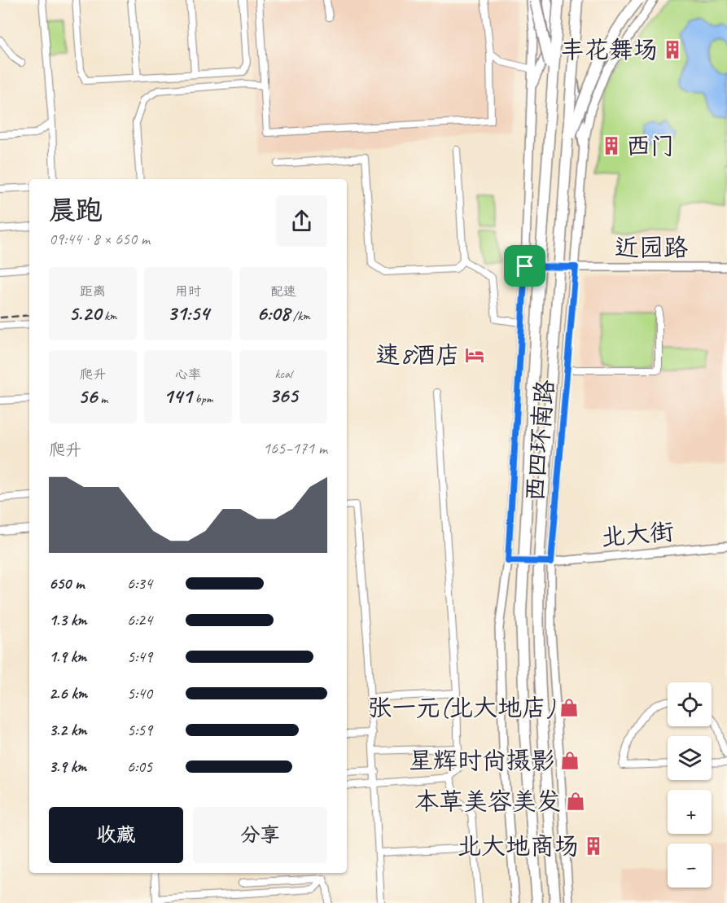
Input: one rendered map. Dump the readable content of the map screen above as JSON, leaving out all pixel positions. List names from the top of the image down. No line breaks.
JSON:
{"streets":{"highway":["西四环南路"],"street":["近园路","北大街"]},"crossings":[["近园路","西四环南路"],["西四环南路","北大街"]],"places":{"building":["丰花舞场","西门","北大地商场"],"hotel":["速8酒店"],"shop":["张一元(北大地店)","星辉时尚摄影","本草美容美发"]},"page":{"heading":["晨跑","09:44 · 8 × 650 m"],"stats":[["距离","5.20 km"],["用时","31:54"],["配速","6:08 /km"],["爬升","56 m"],["心率","141 bpm"],["kcal","365"]],"chart":["爬升","165–171 m"],"list":[{"name":"650 m","note":"6:34"},{"name":"1.3 km","note":"6:24"},{"name":"1.9 km","note":"5:49"},{"name":"2.6 km","note":"5:40"},{"name":"3.2 km","note":"5:59"},{"name":"3.9 km","note":"6:05"}],"map_buttons":["+","−"],"buttons":["收藏","分享"]}}
